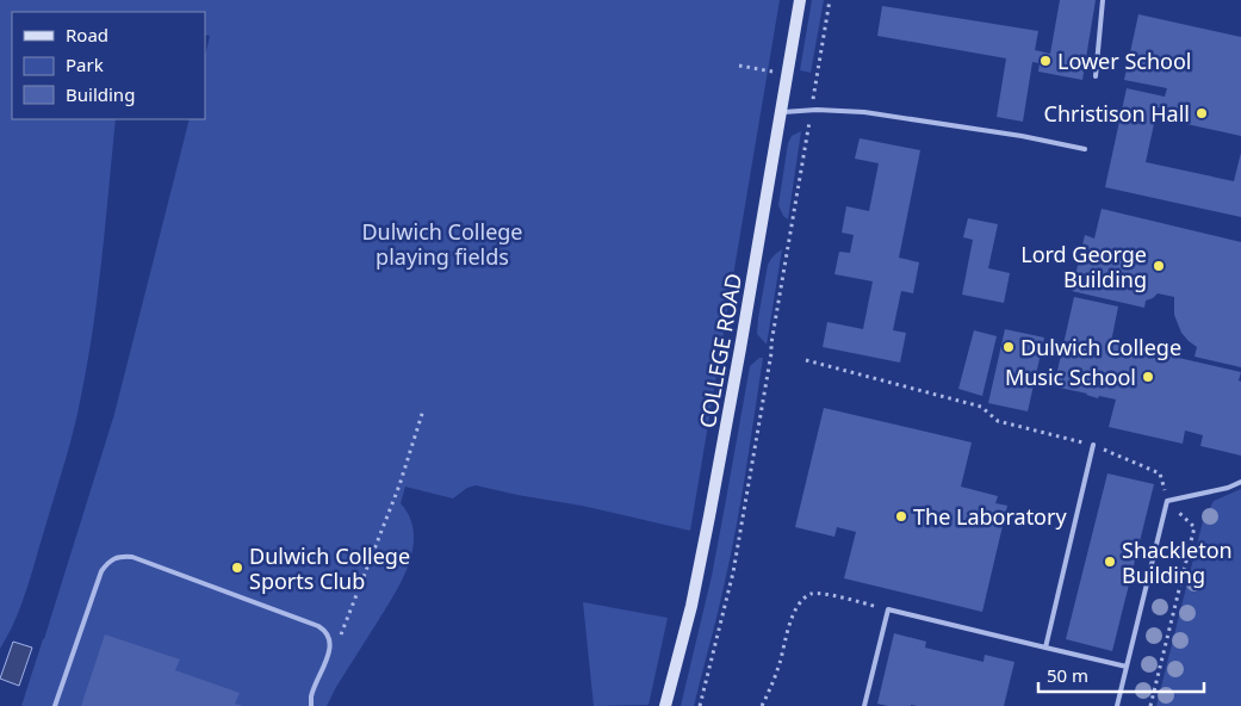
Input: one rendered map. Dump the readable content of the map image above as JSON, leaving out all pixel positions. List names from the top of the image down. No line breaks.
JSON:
{"streets":{"street":["COLLEGE ROAD"]},"parks":["Dulwich College playing fields"],"places":["Lower School","Christison Hall","Lord George Building","Dulwich College","Music School","The Laboratory","Shackleton Building","Dulwich College Sports Club"],"legend":["Road","Park","Building"],"scale_bar":"50 m"}
